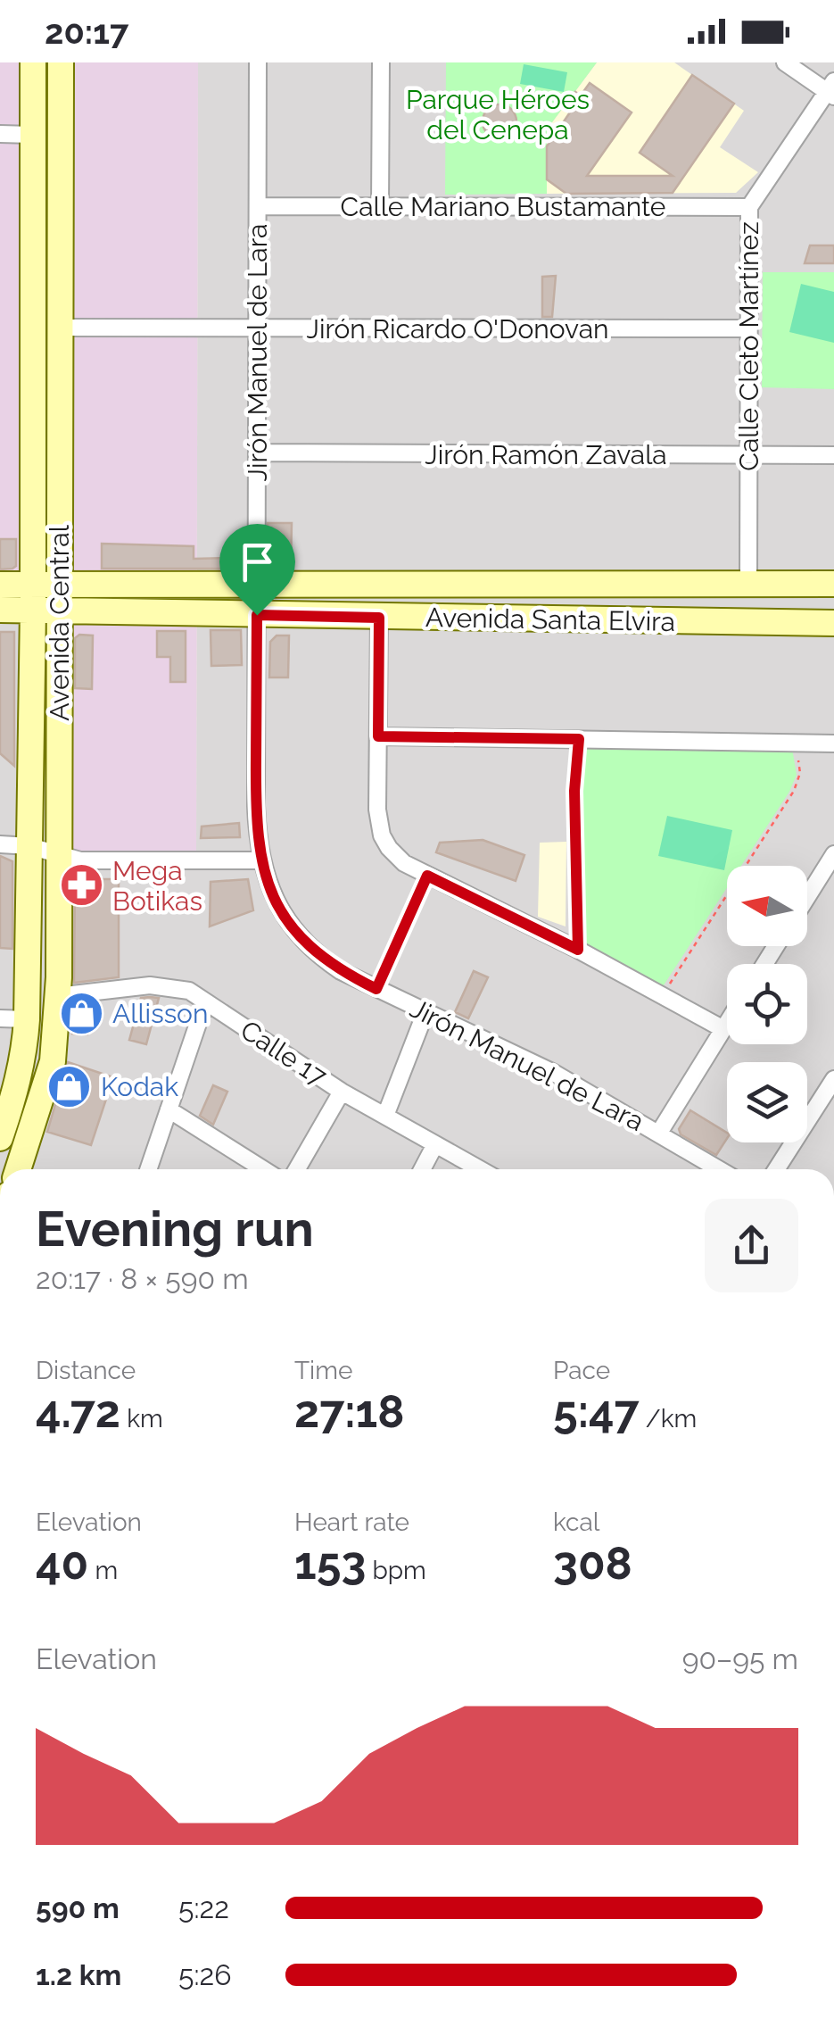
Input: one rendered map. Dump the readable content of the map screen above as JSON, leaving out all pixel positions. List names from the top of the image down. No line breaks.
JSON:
{"streets":{"main road":["Avenida Santa Elvira","Avenida Central"],"street":["Calle Mariano Bustamante","Jirón Ricardo O'Donovan","Calle Cleto Martínez","Jirón Manuel de Lara","Jirón Ramón Zavala","Calle 17"]},"crossings":[["Calle Mariano Bustamante","Calle Cleto Martínez"],["Calle Mariano Bustamante","Jirón Manuel de Lara"],["Jirón Ricardo O'Donovan","Calle Cleto Martínez"],["Jirón Ricardo O'Donovan","Jirón Manuel de Lara"],["Jirón Ricardo O'Donovan","Avenida Central"],["Calle Cleto Martínez","Jirón Ramón Zavala"],["Calle Cleto Martínez","Avenida Santa Elvira"],["Jirón Manuel de Lara","Jirón Ramón Zavala"],["Jirón Manuel de Lara","Avenida Santa Elvira"],["Avenida Santa Elvira","Avenida Central"],["Avenida Central","Calle 17"]],"parks":["Parque Héroes del Cenepa"],"places":{"pharmacy":["Mega Botikas"],"shop":["Allisson","Kodak"]},"north":"left","page":{"status":"20:17","heading":["Evening run","20:17 · 8 × 590 m"],"stats":[["Distance","4.72 km"],["Time","27:18"],["Pace","5:47 /km"],["Elevation","40 m"],["Heart rate","153 bpm"],["kcal","308"]],"chart":["Elevation","90–95 m"],"list":[{"name":"590 m","note":"5:22"},{"name":"1.2 km","note":"5:26"}]}}
